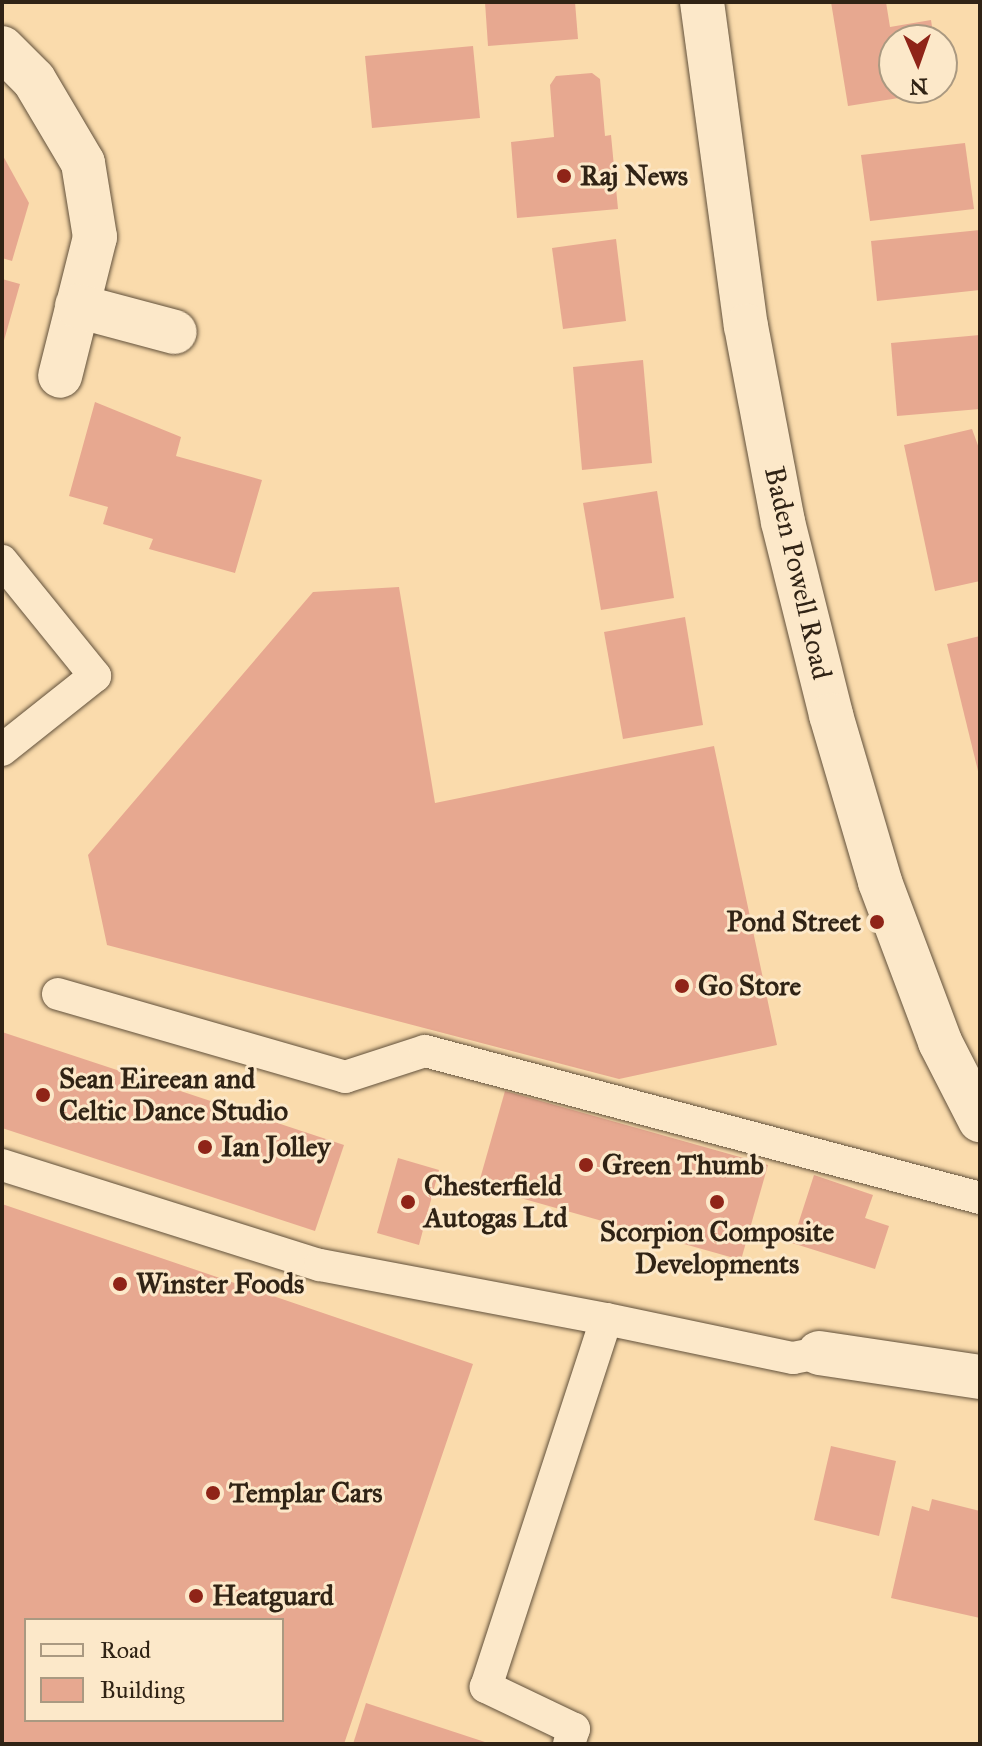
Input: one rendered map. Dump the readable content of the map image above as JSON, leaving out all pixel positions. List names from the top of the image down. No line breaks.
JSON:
{"streets":{"street":["Baden Powell Road"]},"places":["Raj News","Pond Street","Go Store","Sean Eireean and Celtic Dance Studio","Ian Jolley","Green Thumb","Chesterfield Autogas Ltd","Scorpion Composite Developments","Winster Foods","Templar Cars","Heatguard"],"legend":["Road","Building"],"north":"bottom"}
